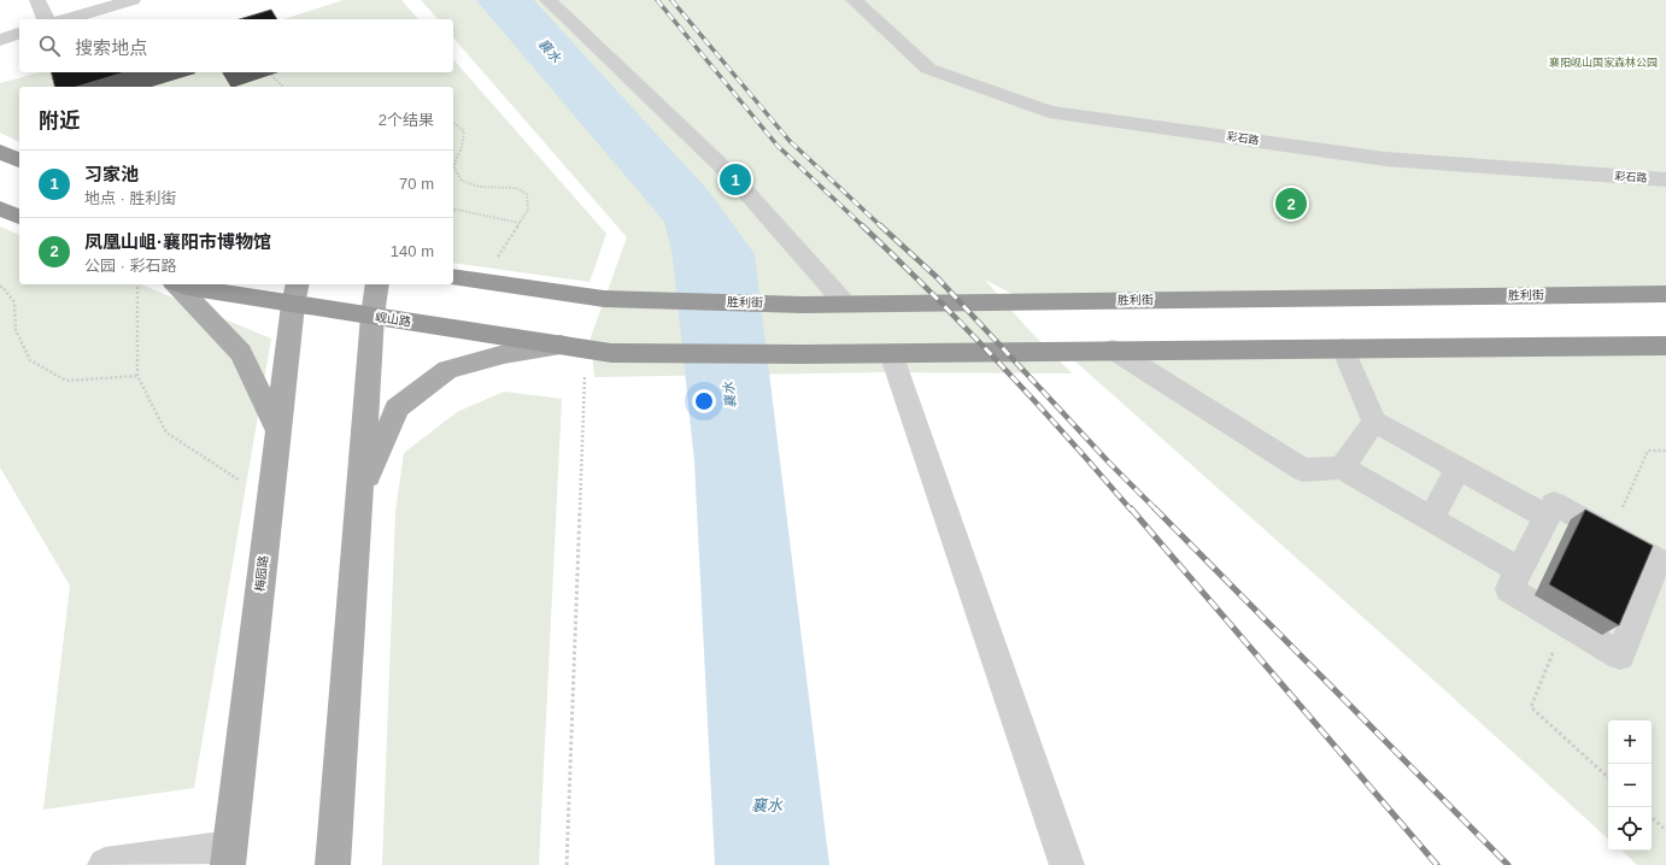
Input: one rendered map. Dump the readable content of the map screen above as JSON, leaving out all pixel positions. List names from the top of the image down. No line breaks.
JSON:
{"streets":{"highway":["胜利街","岘山路"],"main road":["梅园路"],"street":["彩石路"]},"crossings":[["岘山路","梅园路"]],"water":["襄水"],"parks":["襄阳岘山国家森林公园"],"page":{"search":"搜索地点","heading":["附近","2个结果"],"list":[{"mark":"1","name":"习家池","note":"地点 · 胜利街","value":"70 m"},{"mark":"2","name":"凤凰山岨·襄阳市博物馆","note":"公园 · 彩石路","value":"140 m"}],"pins":["1","2"],"map_buttons":["+","−"]}}
